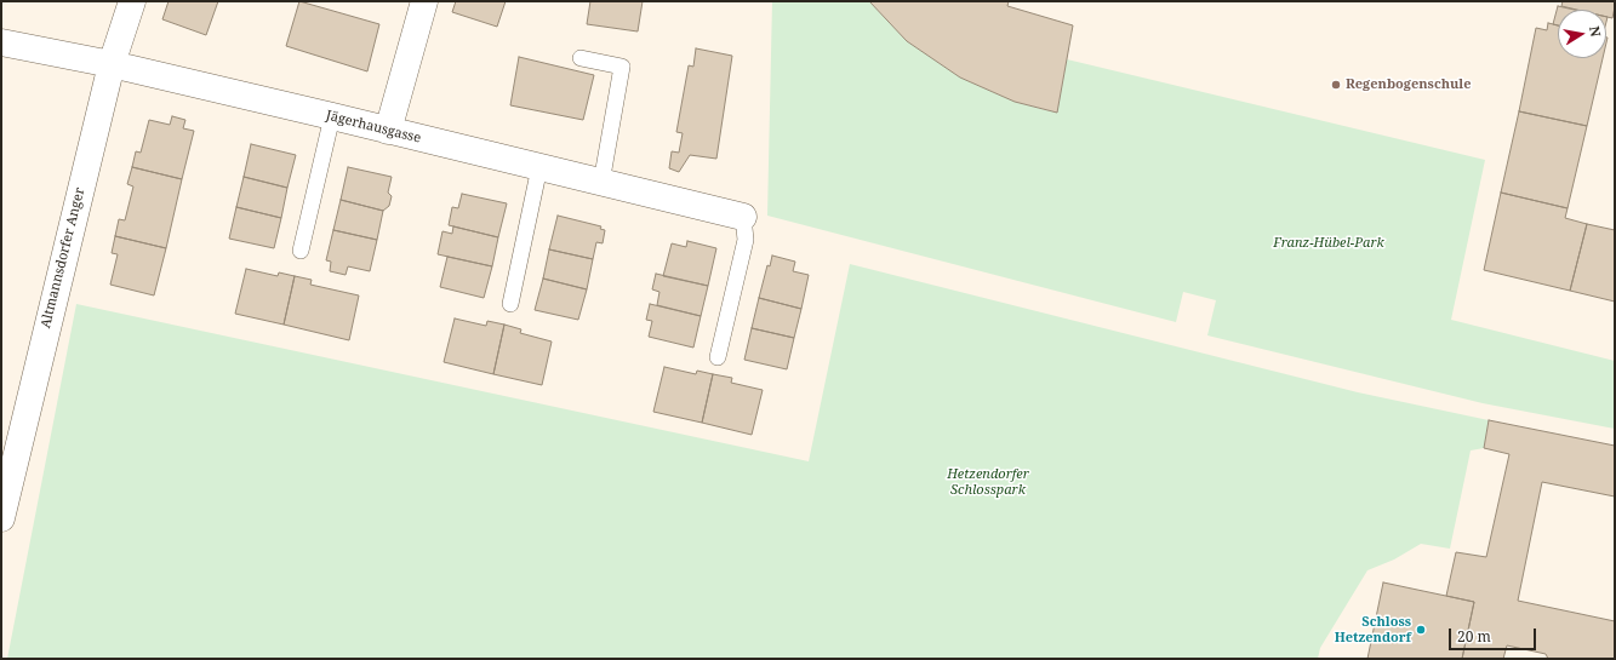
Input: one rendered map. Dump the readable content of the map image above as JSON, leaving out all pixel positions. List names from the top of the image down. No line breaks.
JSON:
{"streets":{"street":["Jägerhausgasse","Altmannsdorfer Anger"]},"crossings":[["Jägerhausgasse","Altmannsdorfer Anger"]],"parks":["Franz-Hübel-Park","Hetzendorfer Schlosspark"],"places":["Regenbogenschule","Schloss Hetzendorf"],"scale_bar":"20 m","north":"right"}
